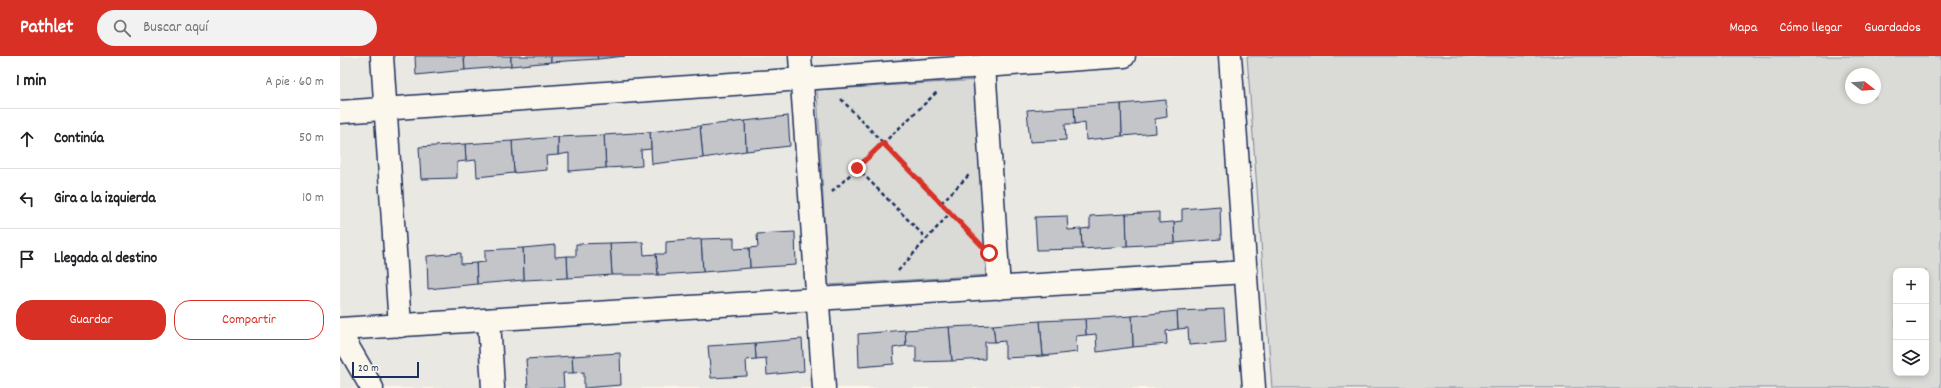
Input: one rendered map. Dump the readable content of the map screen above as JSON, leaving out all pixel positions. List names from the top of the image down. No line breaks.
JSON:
{"scale_bar":"20 m","north":"right","page":{"header":"Pathlet","search":"Buscar aquí","nav":["Mapa","Cómo llegar","Guardados"],"heading":["1 min","A pie · 60 m"],"list":[["Continúa","50 m"],["Gira a la izquierda","10 m"],"Llegada al destino"],"map_buttons":["+","−"],"buttons":["Guardar","Compartir"],"scale":"20 m"}}
